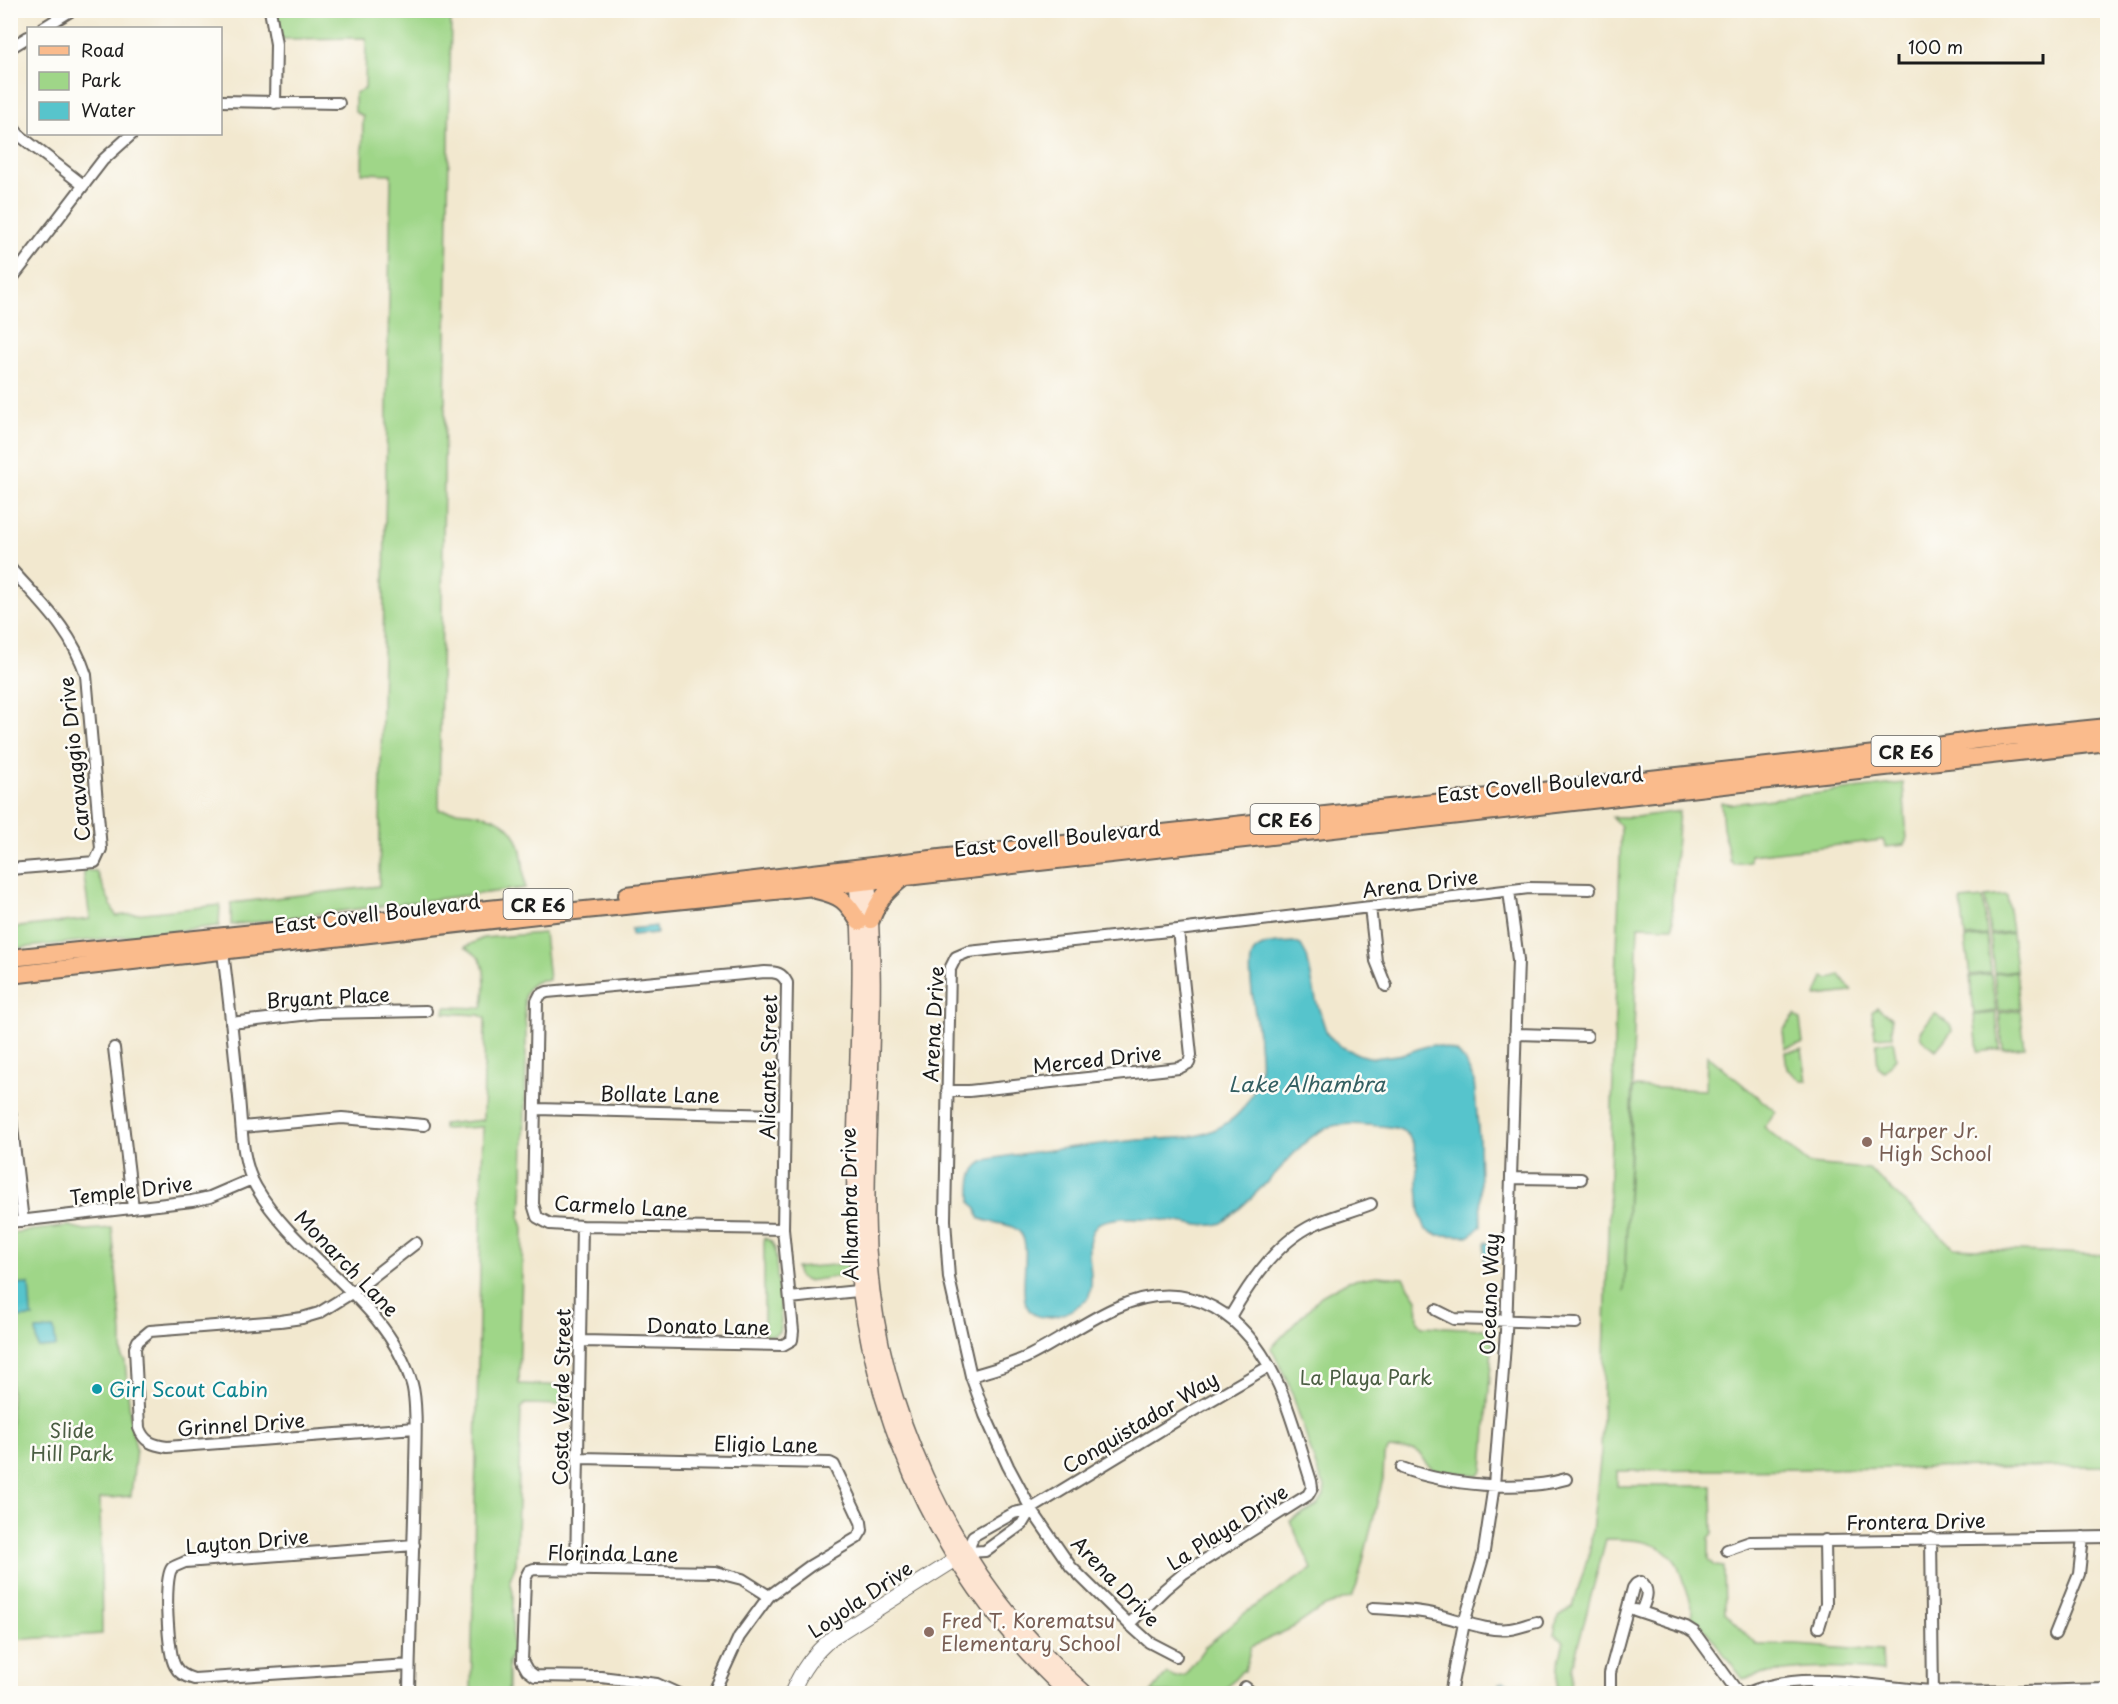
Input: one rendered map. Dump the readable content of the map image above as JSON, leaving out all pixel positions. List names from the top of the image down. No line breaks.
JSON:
{"streets":{"main road":["CR E6","East Covell Boulevard","Alhambra Drive"],"street":["Caravaggio Drive","Arena Drive","Bryant Place","Merced Drive","Alicante Street","Bollate Lane","Temple Drive","Carmelo Lane","Monarch Lane","Oceano Way","Donato Lane","Costa Verde Street","Conquistador Way","Grinnel Drive","Eligio Lane","Frontera Drive","La Playa Drive","Layton Drive","Florinda Lane","Loyola Drive"]},"crossings":[["East Covell Boulevard","Alhambra Drive"],["East Covell Boulevard","Monarch Lane"],["Arena Drive","Merced Drive"],["Arena Drive","Oceano Way"],["Arena Drive","Conquistador Way"],["Arena Drive","La Playa Drive"],["Bryant Place","Monarch Lane"],["Alicante Street","Bollate Lane"],["Alicante Street","Carmelo Lane"],["Alicante Street","Donato Lane"],["Bollate Lane","Carmelo Lane"],["Temple Drive","Monarch Lane"],["Alhambra Drive","Conquistador Way"],["Alhambra Drive","Loyola Drive"],["Carmelo Lane","Costa Verde Street"],["Monarch Lane","Grinnel Drive"],["Monarch Lane","Layton Drive"],["Donato Lane","Costa Verde Street"],["Costa Verde Street","Eligio Lane"],["Costa Verde Street","Florinda Lane"],["Conquistador Way","La Playa Drive"],["Conquistador Way","Loyola Drive"],["Eligio Lane","Florinda Lane"]],"water":["Lake Alhambra"],"parks":["La Playa Park","Slide Hill Park"],"places":["Harper Jr. High School","Girl Scout Cabin","Fred T. Korematsu Elementary School"],"legend":["Road","Park","Water"],"scale_bar":"100 m"}
